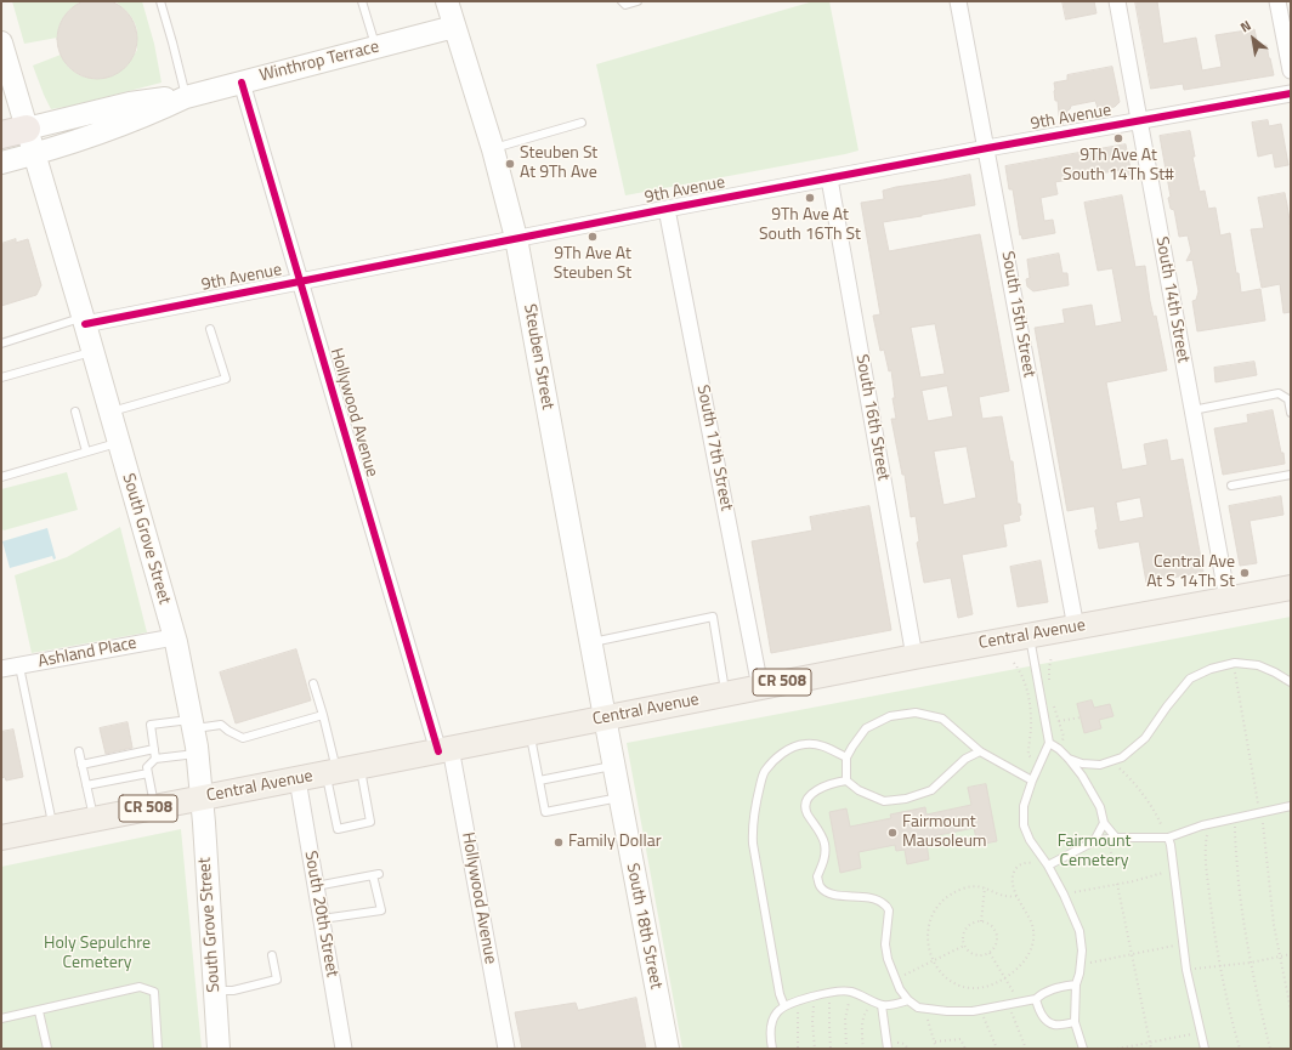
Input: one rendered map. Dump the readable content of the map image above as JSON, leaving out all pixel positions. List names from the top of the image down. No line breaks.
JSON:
{"streets":{"main road":["Winthrop Terrace","Steuben Street","South Grove Street","Central Avenue","CR 508","South 18th Street"],"street":["9th Avenue","South 14th Street","South 15th Street","Hollywood Avenue","South 16th Street","South 17th Street","Ashland Place","South 20th Street"]},"crossings":[["Winthrop Terrace","Steuben Street"],["Winthrop Terrace","Hollywood Avenue"],["Winthrop Terrace","South Grove Street"],["9th Avenue","South 14th Street"],["9th Avenue","South 15th Street"],["9th Avenue","Steuben Street"],["9th Avenue","Hollywood Avenue"],["9th Avenue","South 16th Street"],["9th Avenue","South 17th Street"],["9th Avenue","South Grove Street"],["South 14th Street","Central Avenue"],["South 15th Street","Central Avenue"],["Steuben Street","Central Avenue"],["Steuben Street","South 18th Street"],["Hollywood Avenue","Central Avenue"],["South 16th Street","Central Avenue"],["South 17th Street","Central Avenue"],["South Grove Street","Central Avenue"],["South Grove Street","Ashland Place"],["Central Avenue","South 20th Street"],["Central Avenue","South 18th Street"]],"parks":["Fairmount Cemetery","Holy Sepulchre Cemetery"],"places":["9Th Ave At South 14Th St#","Steuben St At 9Th Ave","9Th Ave At South 16Th St","9Th Ave At Steuben St","Central Ave At S 14Th St","Fairmount Mausoleum","Family Dollar"],"north":"top left"}
